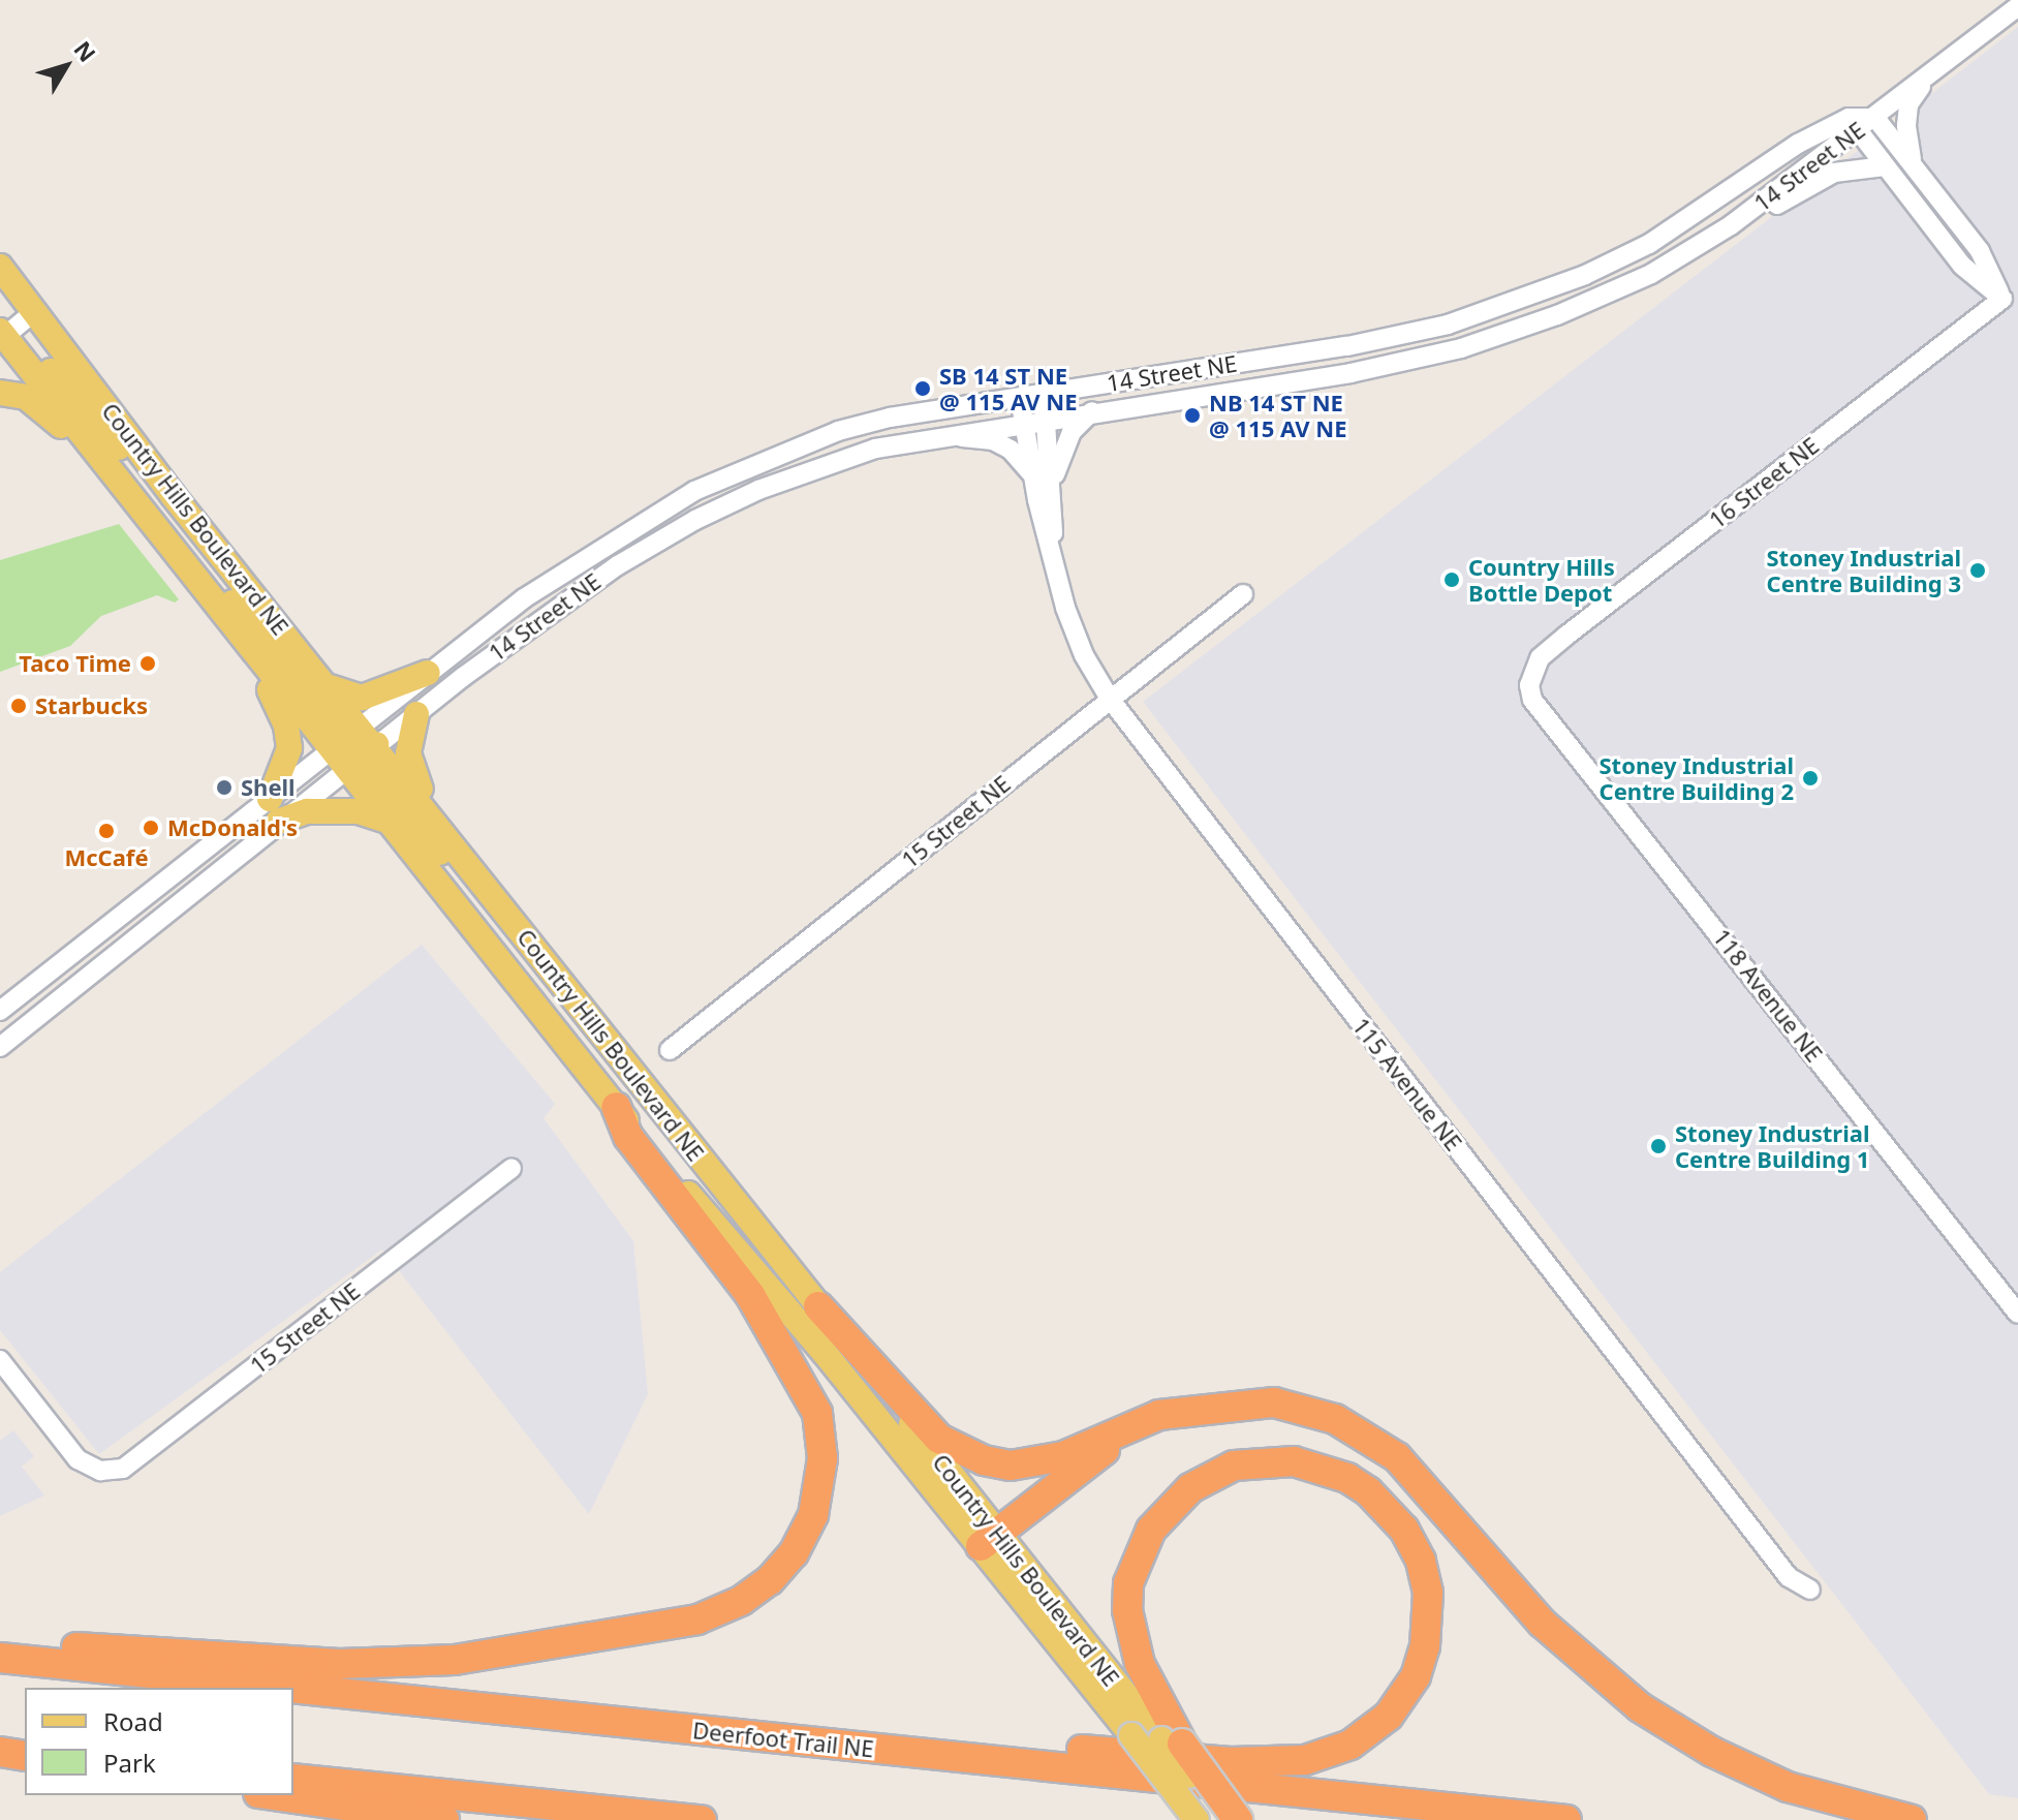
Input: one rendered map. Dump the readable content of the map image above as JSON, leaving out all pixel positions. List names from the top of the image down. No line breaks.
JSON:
{"streets":{"highway":["Deerfoot Trail NE"],"main road":["Country Hills Boulevard NE"],"street":["14 Street NE","16 Street NE","15 Street NE","118 Avenue NE","115 Avenue NE"]},"crossings":[["14 Street NE","Country Hills Boulevard NE"],["14 Street NE","115 Avenue NE"],["16 Street NE","118 Avenue NE"],["15 Street NE","115 Avenue NE"]],"places":["SB 14 ST NE @ 115 AV NE","NB 14 ST NE @ 115 AV NE","Stoney Industrial Centre Building 3","Country Hills Bottle Depot","Taco Time","Starbucks","Stoney Industrial Centre Building 2","Shell","McDonald's","McCafé","Stoney Industrial Centre Building 1"],"legend":["Road","Park"],"north":"top right"}
